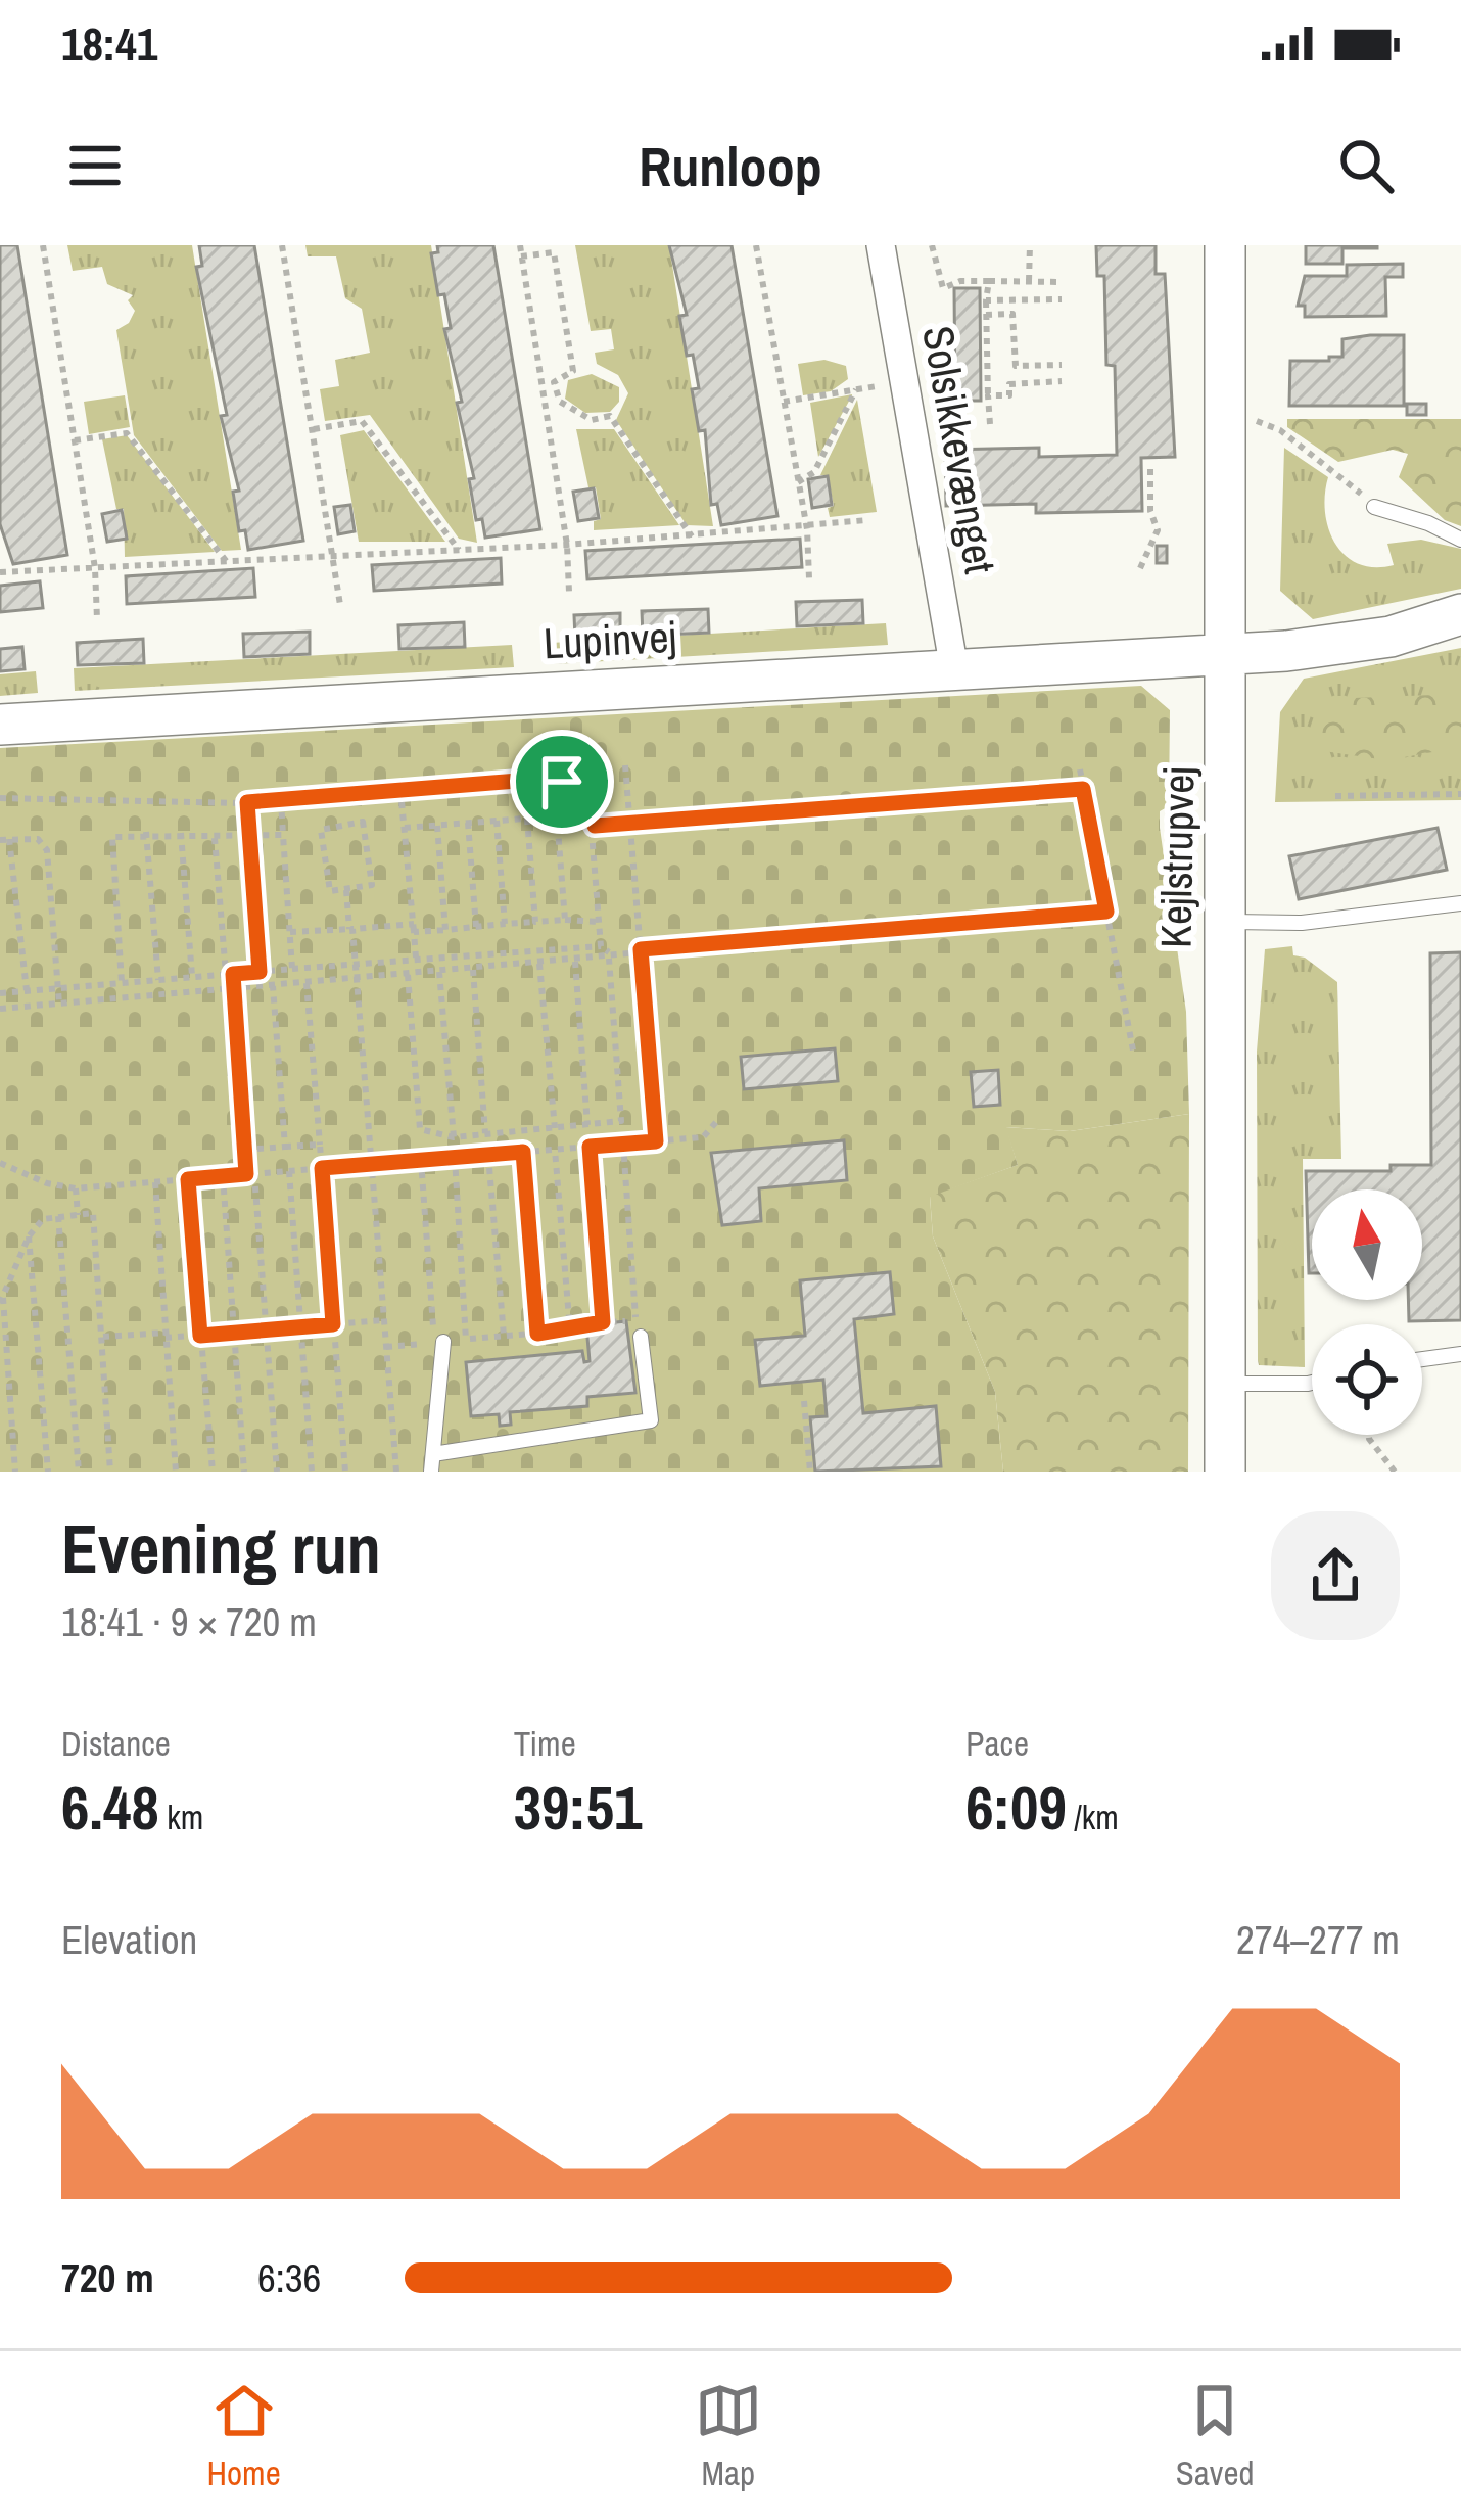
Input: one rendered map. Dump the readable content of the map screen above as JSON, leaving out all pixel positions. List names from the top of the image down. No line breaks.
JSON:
{"streets":{"street":["Solsikkevænget","Lupinvej","Kejlstrupvej"]},"crossings":[["Solsikkevænget","Lupinvej"],["Lupinvej","Kejlstrupvej"]],"north":"top","page":{"status":"18:41","header":"Runloop","heading":["Evening run","18:41 · 9 × 720 m"],"stats":[["Distance","6.48 km"],["Time","39:51"],["Pace","6:09 /km"]],"chart":["Elevation","274–277 m"],"list":[{"name":"720 m","note":"6:36"}],"tabs":["Home","Map","Saved"]}}
